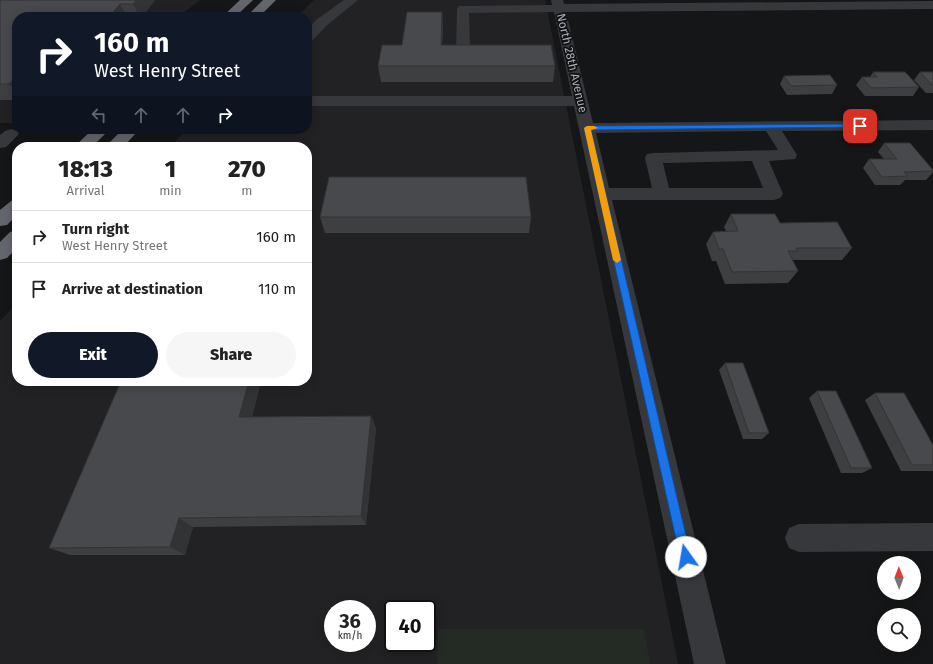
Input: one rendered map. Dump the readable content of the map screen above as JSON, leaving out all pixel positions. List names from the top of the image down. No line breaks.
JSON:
{"streets":{"street":["North 28th Avenue"]},"north":"top","page":{"turn":["160 m","West Henry Street"],"eta":["18:13","Arrival","1","min","270","m"],"list":[{"name":"Turn right","note":"West Henry Street","value":"160 m"},{"name":"Arrive at destination","value":"110 m"}],"buttons":["Exit","Share"],"speed":"36 km/h","limit":"40"}}
